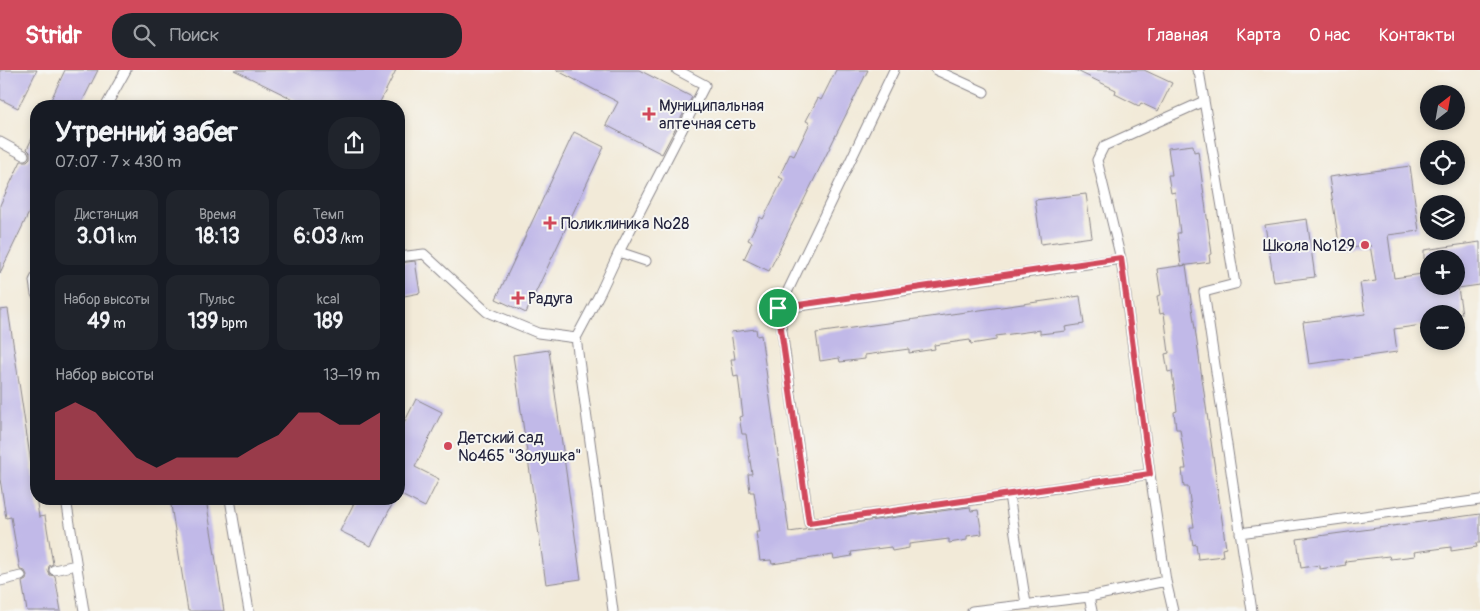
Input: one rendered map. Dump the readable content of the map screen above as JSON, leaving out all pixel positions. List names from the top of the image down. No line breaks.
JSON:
{"places":{"health":["Муниципальная аптечная сеть","Поликлиника №28","Радуга"],"other":["Школа №129","Детский сад №465 \"Золушка\""]},"north":"top right","page":{"header":"Stridr","search":"Поиск","nav":["Главная","Карта","О нас","Контакты"],"map_buttons":["+","−"],"heading":["Утренний забег","07:07 · 7 × 430 m"],"stats":[["Дистанция","3.01 km"],["Время","18:13"],["Темп","6:03 /km"],["Набор высоты","49 m"],["Пульс","139 bpm"],["kcal","189"]],"chart":["Набор высоты","13–19 m"]}}
